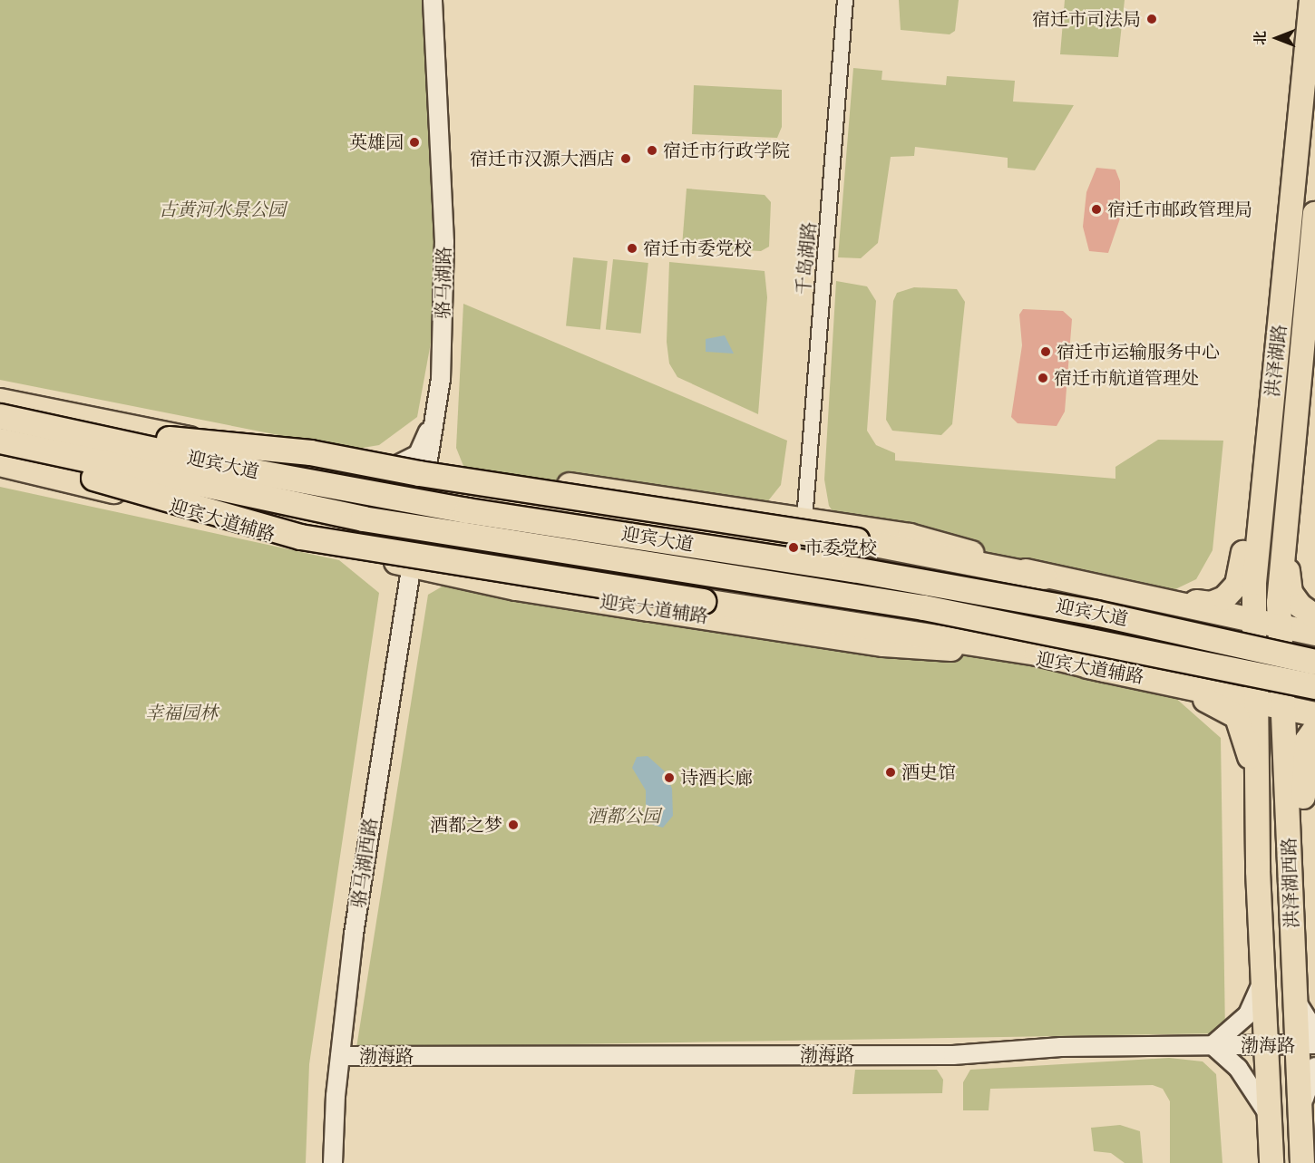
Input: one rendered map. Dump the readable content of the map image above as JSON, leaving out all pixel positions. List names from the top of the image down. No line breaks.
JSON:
{"streets":{"highway":["迎宾大道"],"main road":["洪泽湖路","迎宾大道辅路","洪泽湖西路"],"street":["千岛湖路","骆马湖路","骆马湖西路","渤海路"]},"crossings":[["骆马湖路","迎宾大道辅路"],["骆马湖路","骆马湖西路"],["洪泽湖路","迎宾大道辅路"],["洪泽湖路","洪泽湖西路"],["迎宾大道辅路","骆马湖西路"],["迎宾大道辅路","洪泽湖西路"],["骆马湖西路","渤海路"],["洪泽湖西路","渤海路"]],"parks":["古黄河水景公园","幸福园林","酒都公园"],"places":["宿迁市司法局","英雄园","宿迁市行政学院","宿迁市汉源大酒店","宿迁市邮政管理局","宿迁市委党校","宿迁市运输服务中心","宿迁市航道管理处","市委党校","酒史馆","诗酒长廊","酒都之梦"],"north":"left"}
